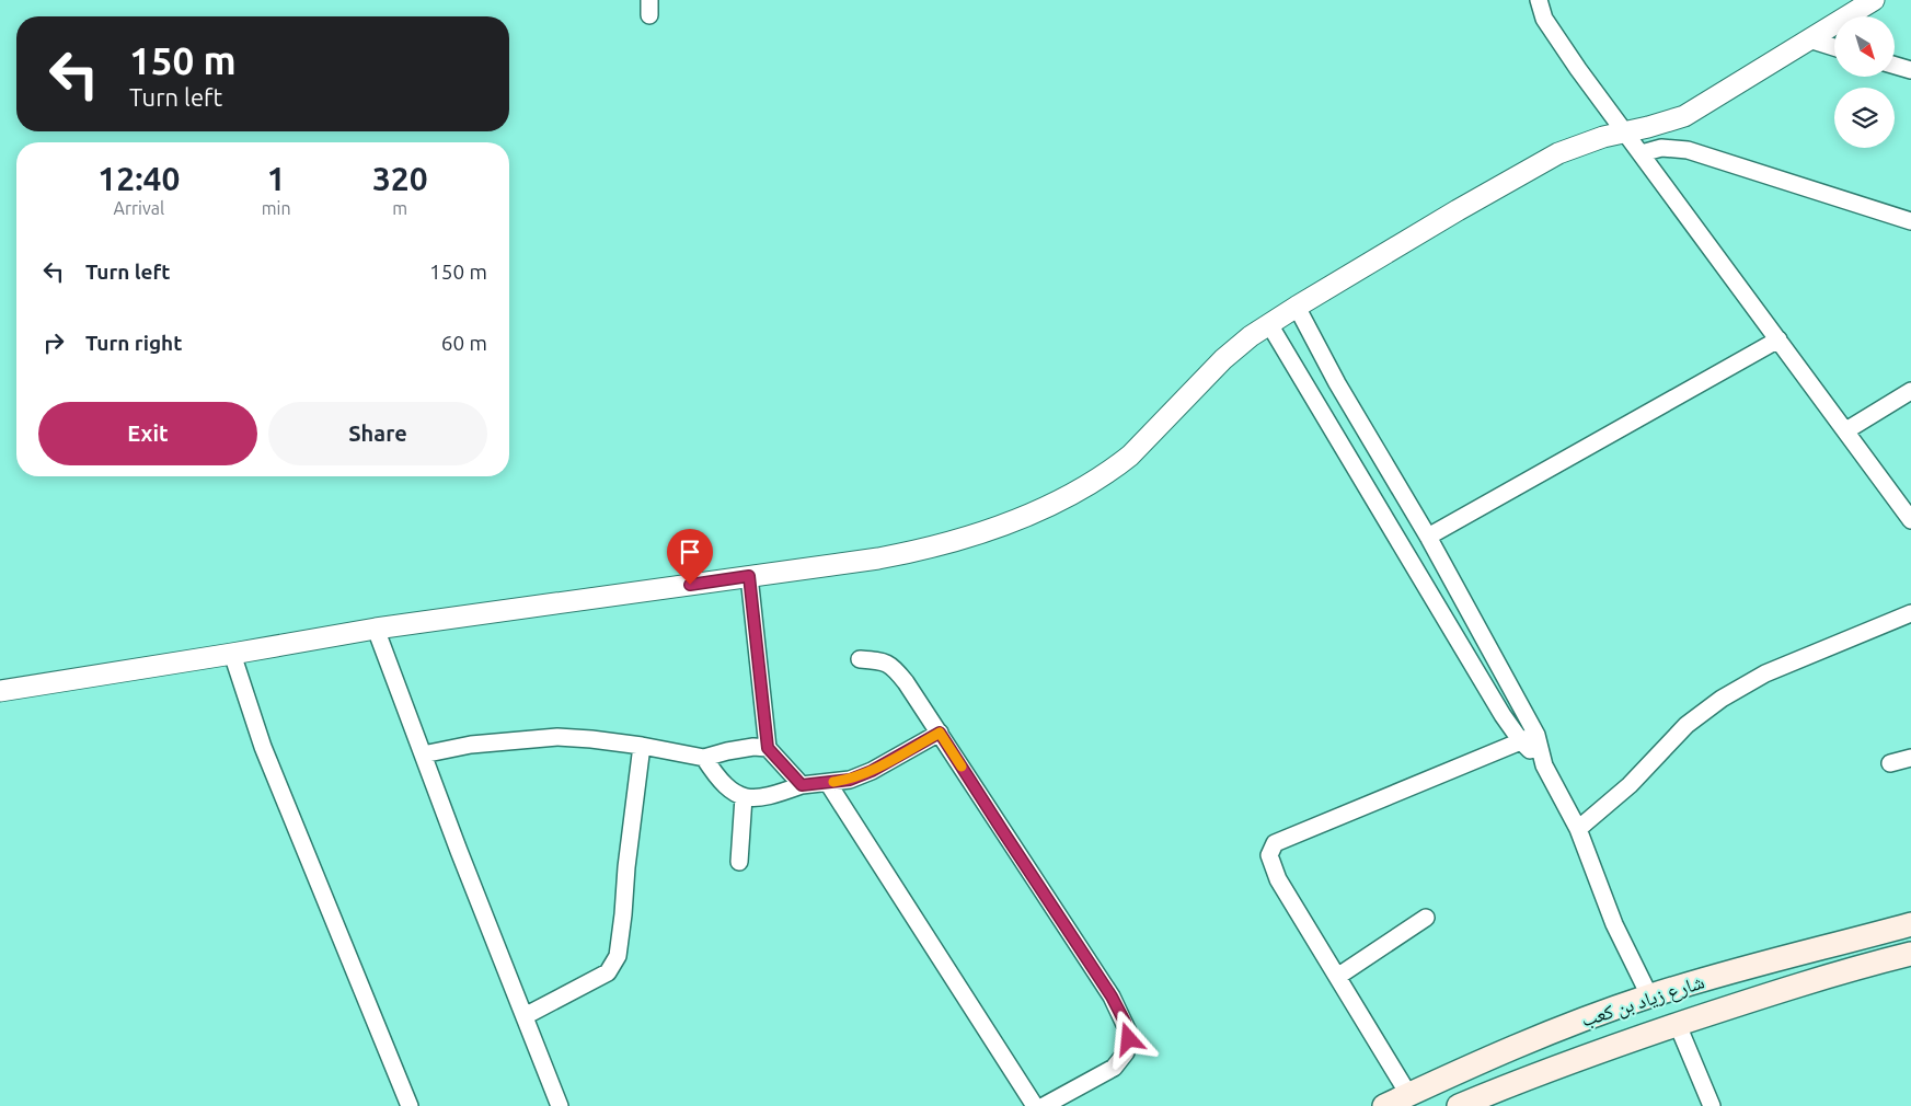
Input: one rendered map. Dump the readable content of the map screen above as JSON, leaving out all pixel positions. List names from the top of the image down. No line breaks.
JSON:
{"streets":{"main road":["شارع زياد بن كعب"]},"north":"bottom right","page":{"turn":["150 m","Turn left"],"eta":["12:40","Arrival","1","min","320","m"],"list":[{"name":"Turn left","value":"150 m"},{"name":"Turn right","value":"60 m"}],"buttons":["Exit","Share"]}}
